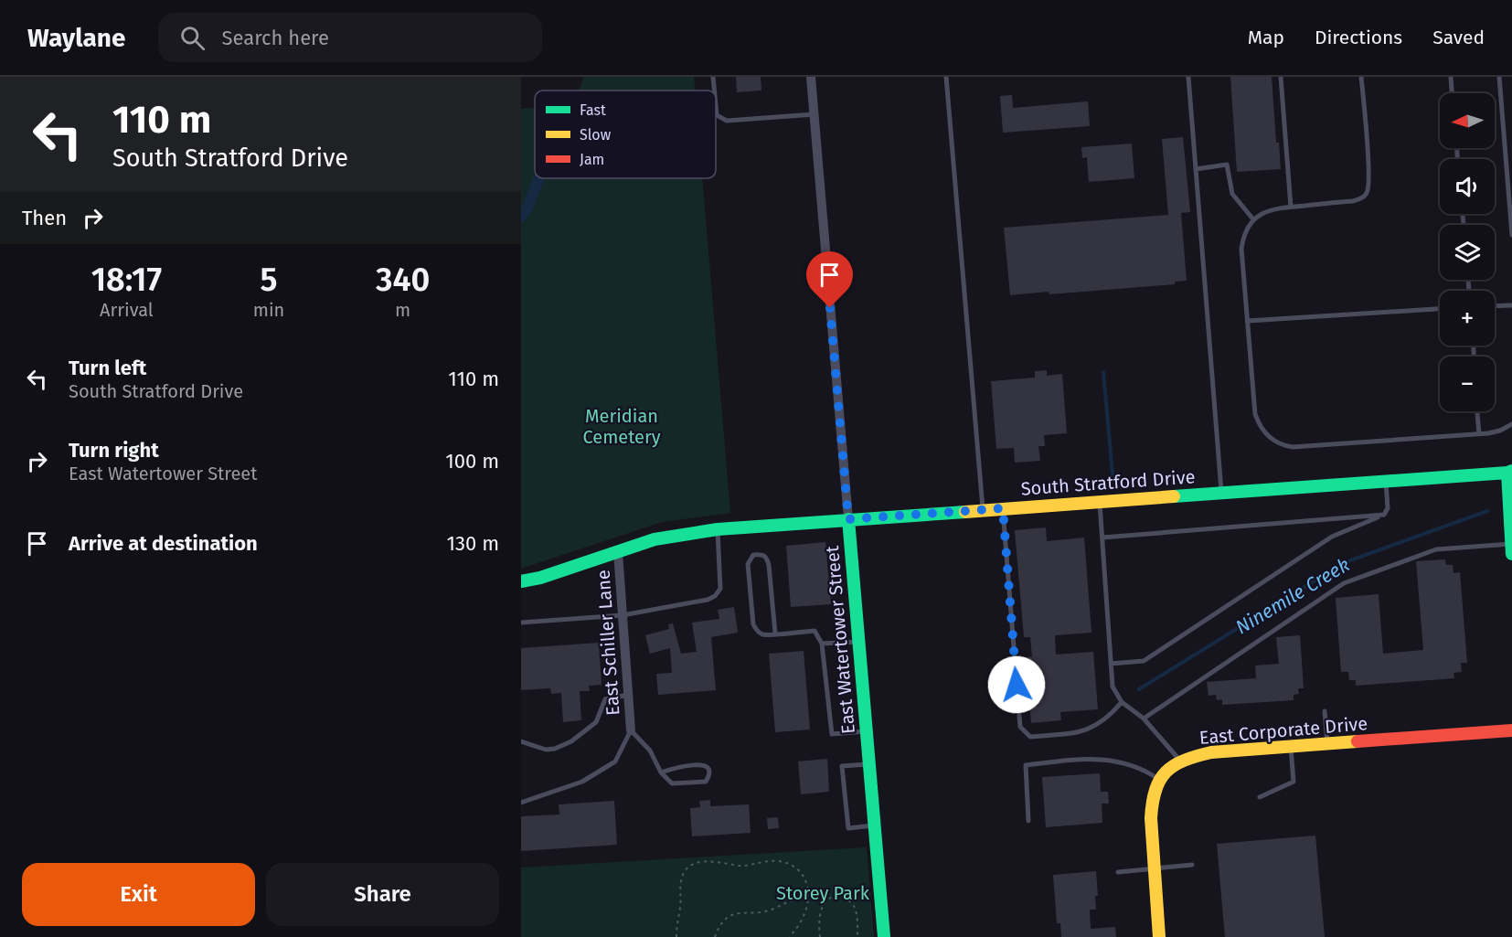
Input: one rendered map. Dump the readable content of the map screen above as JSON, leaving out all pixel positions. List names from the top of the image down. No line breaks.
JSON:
{"streets":{"street":["South Stratford Drive","East Watertower Street","East Schiller Lane","East Corporate Drive"]},"crossings":[["South Stratford Drive","East Watertower Street"],["South Stratford Drive","East Schiller Lane"]],"water":["Ninemile Creek"],"parks":["Meridian Cemetery","Storey Park"],"legend":["Fast","Slow","Jam"],"north":"left","page":{"header":"Waylane","search":"Search here","nav":["Map","Directions","Saved"],"turn":["110 m","South Stratford Drive"],"map_buttons":["+","−"],"then":"Then","eta":["18:17","Arrival","5","min","340","m"],"list":[{"name":"Turn left","note":"South Stratford Drive","value":"110 m"},{"name":"Turn right","note":"East Watertower Street","value":"100 m"},{"name":"Arrive at destination","value":"130 m"}],"buttons":["Exit","Share"]}}
